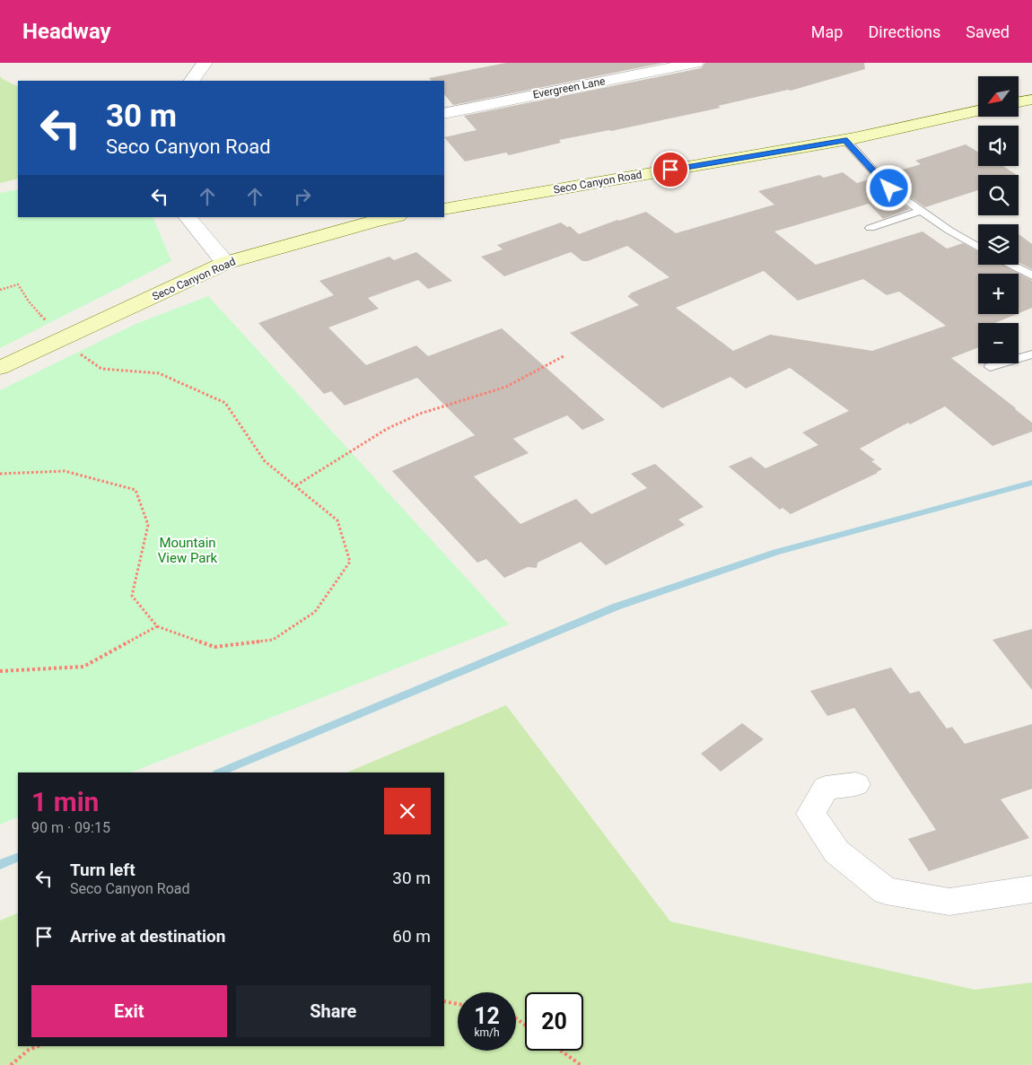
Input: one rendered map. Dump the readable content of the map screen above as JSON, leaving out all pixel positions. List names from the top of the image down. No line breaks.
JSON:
{"streets":{"street":["Evergreen Lane","Seco Canyon Road"]},"parks":["Mountain View Park"],"north":"bottom left","page":{"header":"Headway","nav":["Map","Directions","Saved"],"map_buttons":["+","−"],"turn":["30 m","Seco Canyon Road"],"heading":["1 min","90 m · 09:15"],"list":[{"name":"Turn left","note":"Seco Canyon Road","value":"30 m"},{"name":"Arrive at destination","value":"60 m"}],"buttons":["Exit","Share"],"speed":"12 km/h","limit":"20"}}
